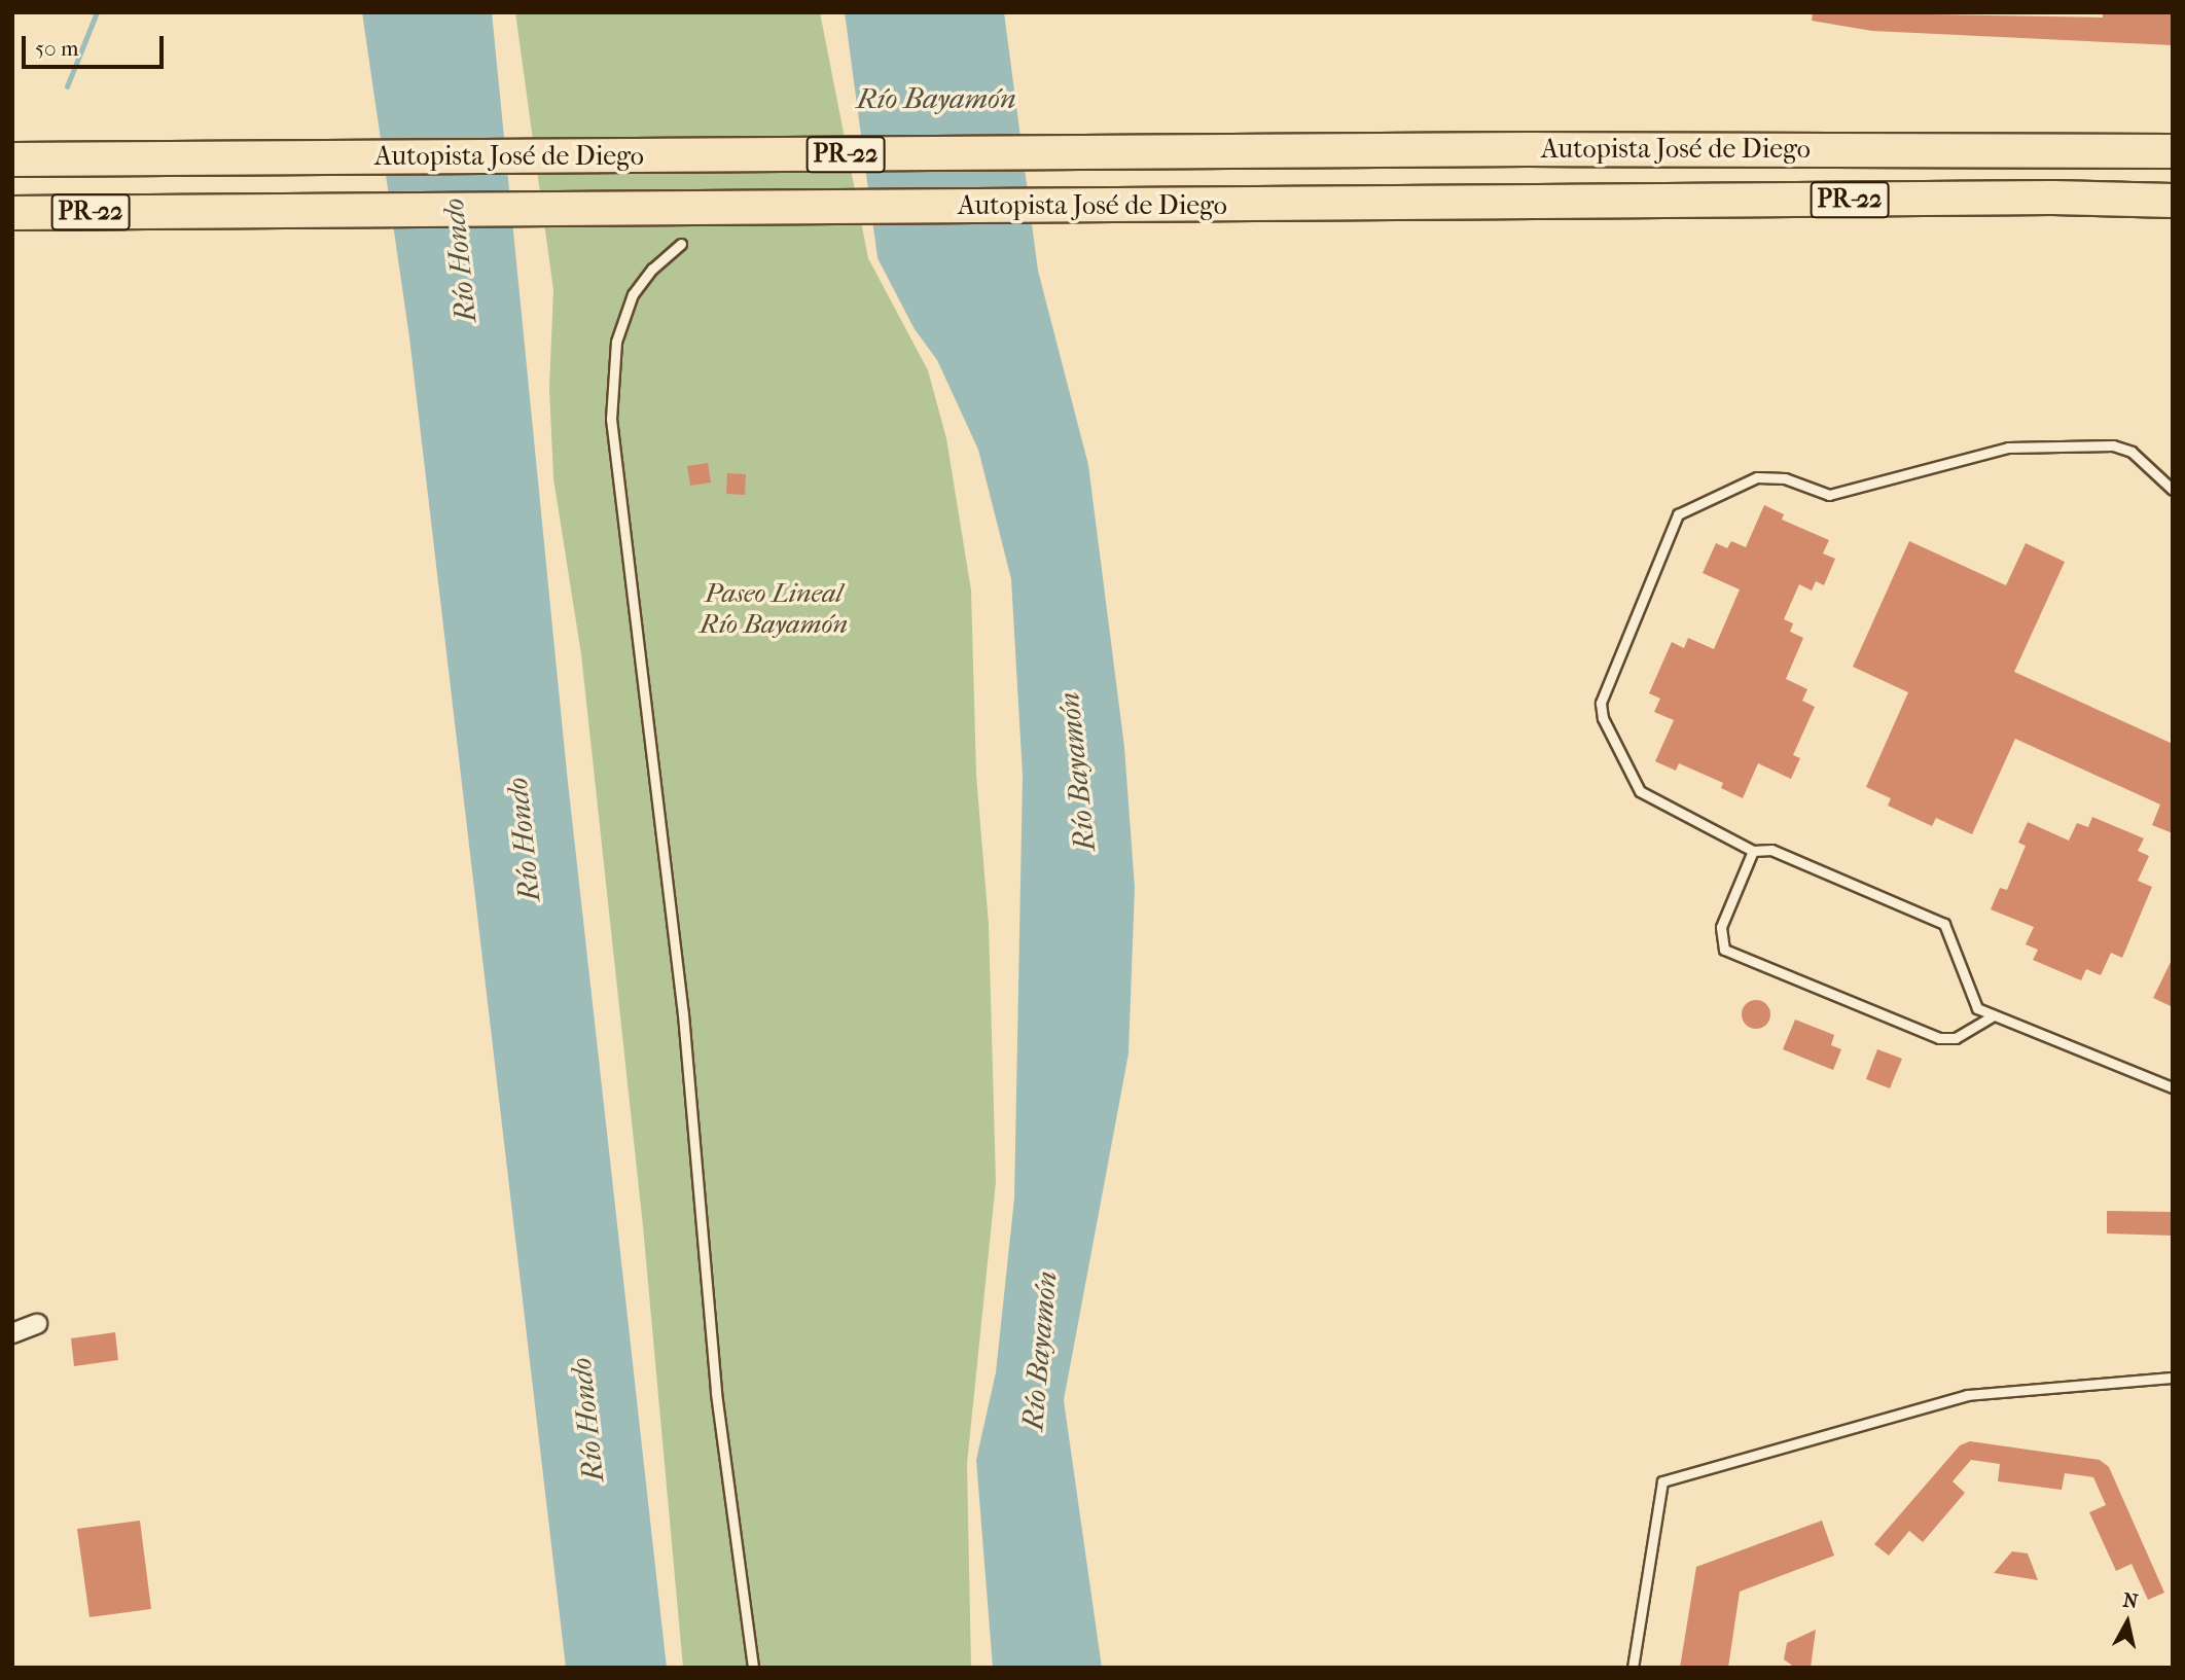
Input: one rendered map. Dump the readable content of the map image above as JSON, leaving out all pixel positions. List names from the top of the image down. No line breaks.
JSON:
{"streets":{"highway":["Autopista José de Diego","PR-22"]},"water":["Río Bayamón","Río Hondo"],"parks":["Paseo Lineal Río Bayamón"],"scale_bar":"50 m","north":"top"}
